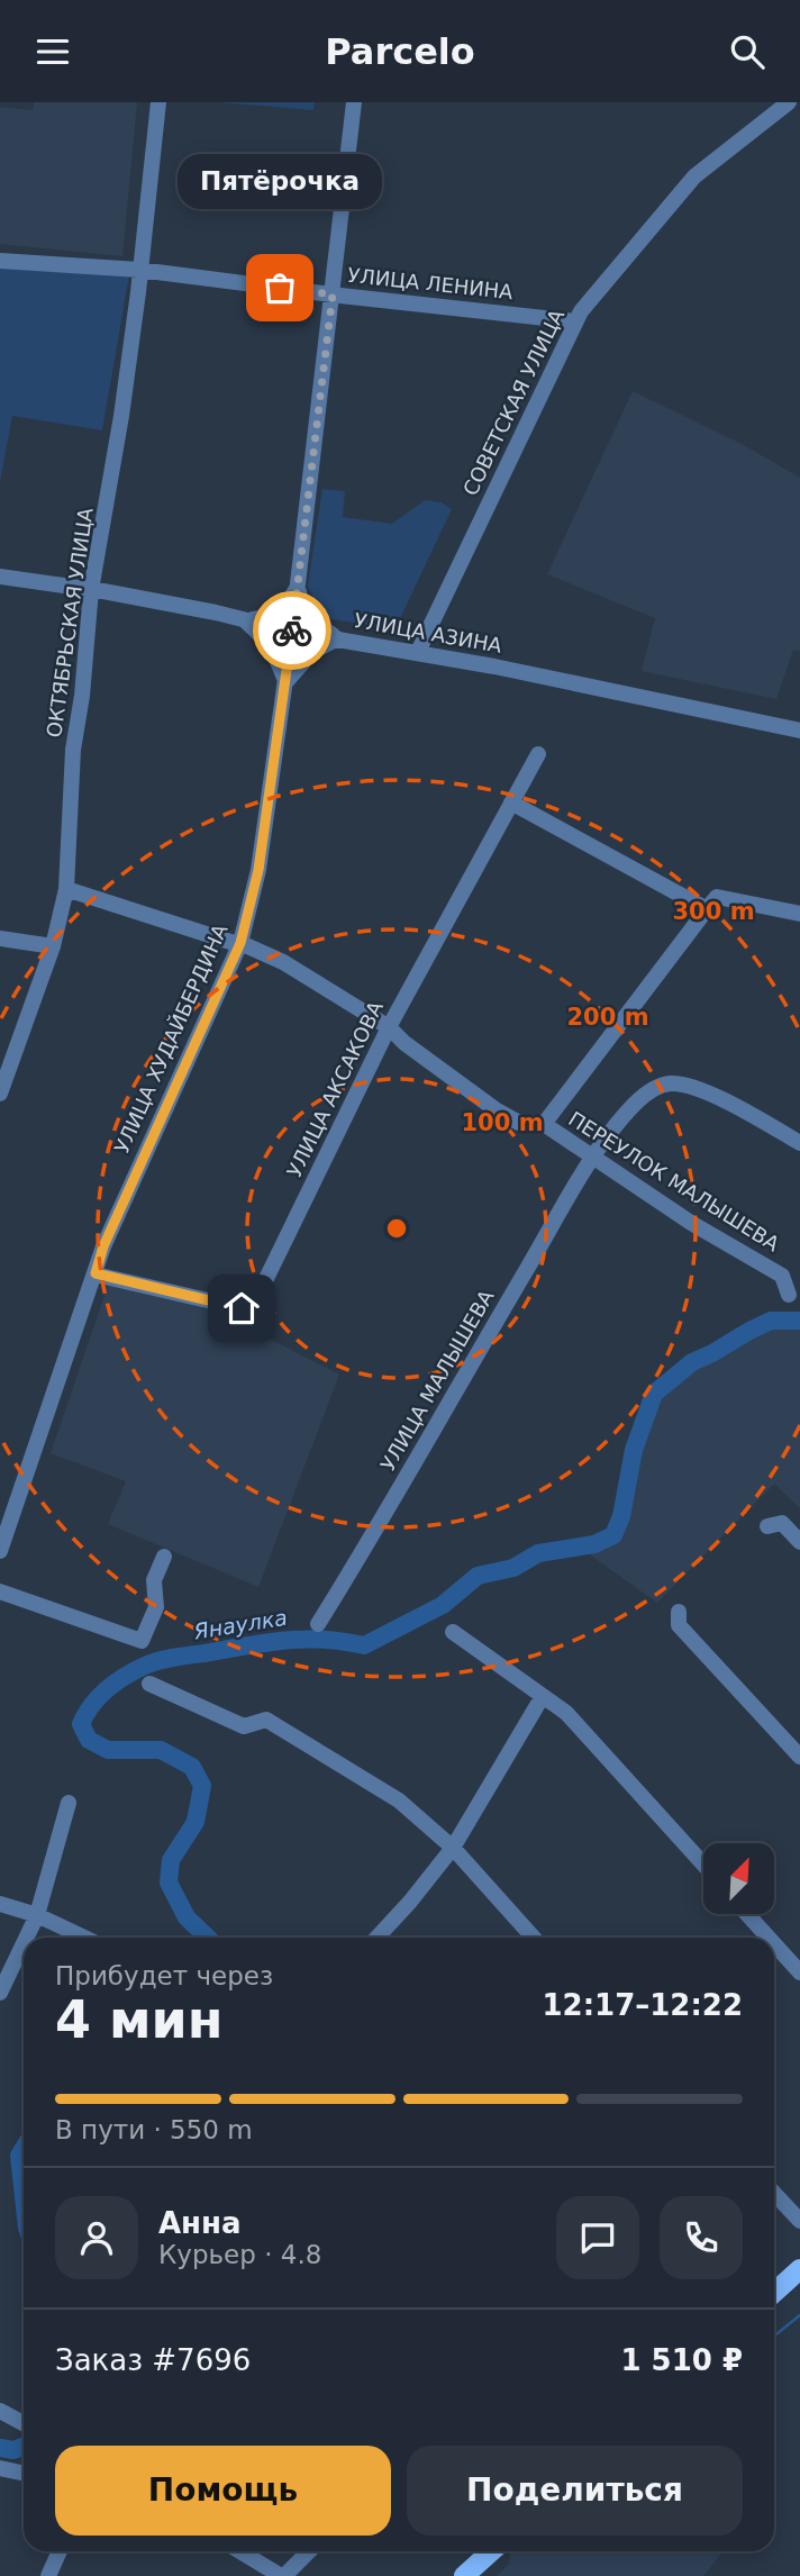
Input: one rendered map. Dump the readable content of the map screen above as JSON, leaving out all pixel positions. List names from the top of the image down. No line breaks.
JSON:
{"streets":{"street":["УЛИЦА ЛЕНИНА","СОВЕТСКАЯ УЛИЦА","ОКТЯБРЬСКАЯ УЛИЦА","УЛИЦА АЗИНА","УЛИЦА ХУДАЙБЕРДИНА","УЛИЦА АКСАКОВА","ПЕРЕУЛОК МАЛЫШЕВА","УЛИЦА МАЛЫШЕВА"]},"crossings":[["УЛИЦА ЛЕНИНА","СОВЕТСКАЯ УЛИЦА"],["УЛИЦА ЛЕНИНА","ОКТЯБРЬСКАЯ УЛИЦА"],["УЛИЦА ЛЕНИНА","УЛИЦА ХУДАЙБЕРДИНА"],["СОВЕТСКАЯ УЛИЦА","УЛИЦА АЗИНА"],["ОКТЯБРЬСКАЯ УЛИЦА","УЛИЦА АЗИНА"],["ОКТЯБРЬСКАЯ УЛИЦА","ПЕРЕУЛОК МАЛЫШЕВА"],["УЛИЦА АЗИНА","УЛИЦА ХУДАЙБЕРДИНА"],["УЛИЦА ХУДАЙБЕРДИНА","УЛИЦА АКСАКОВА"],["УЛИЦА ХУДАЙБЕРДИНА","ПЕРЕУЛОК МАЛЫШЕВА"],["УЛИЦА АКСАКОВА","ПЕРЕУЛОК МАЛЫШЕВА"],["ПЕРЕУЛОК МАЛЫШЕВА","УЛИЦА МАЛЫШЕВА"]],"water":["Янаулка"],"places":["Пятёрочка"],"north":"top right","page":{"header":"Parcelo","bubble":"Пятёрочка","heading":["4 мин","Прибудет через","12:17–12:22"],"panel":["Анна","Курьер · 4.8","Заказ #7696","1 510 ₽"],"bar":"В пути · 550 m","buttons":["Помощь","Поделиться"]},"rings":["300 m","200 m","100 m"]}
